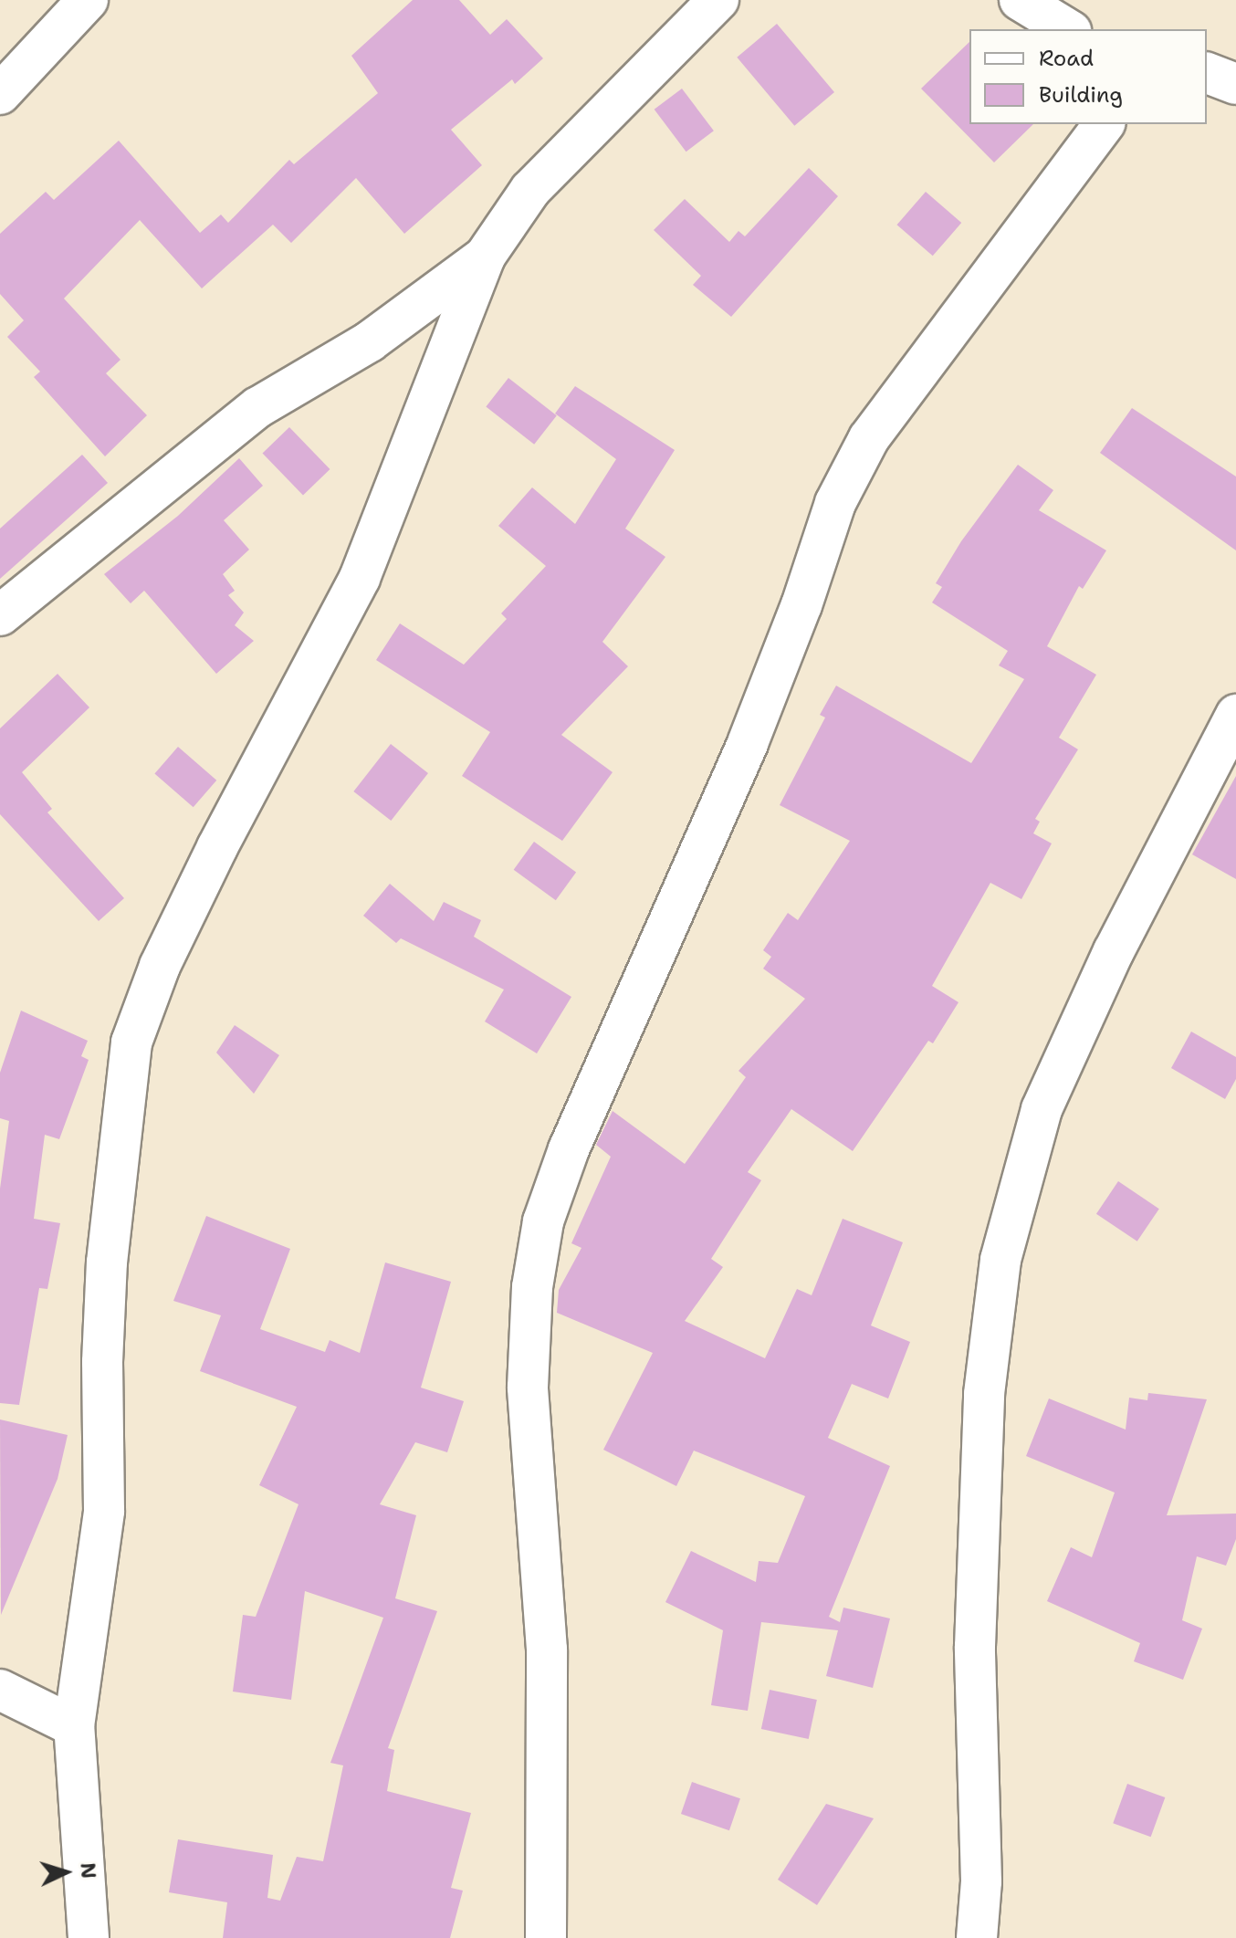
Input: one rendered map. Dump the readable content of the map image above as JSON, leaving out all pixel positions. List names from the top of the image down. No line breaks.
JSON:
{"legend":["Road","Building"],"north":"right"}
